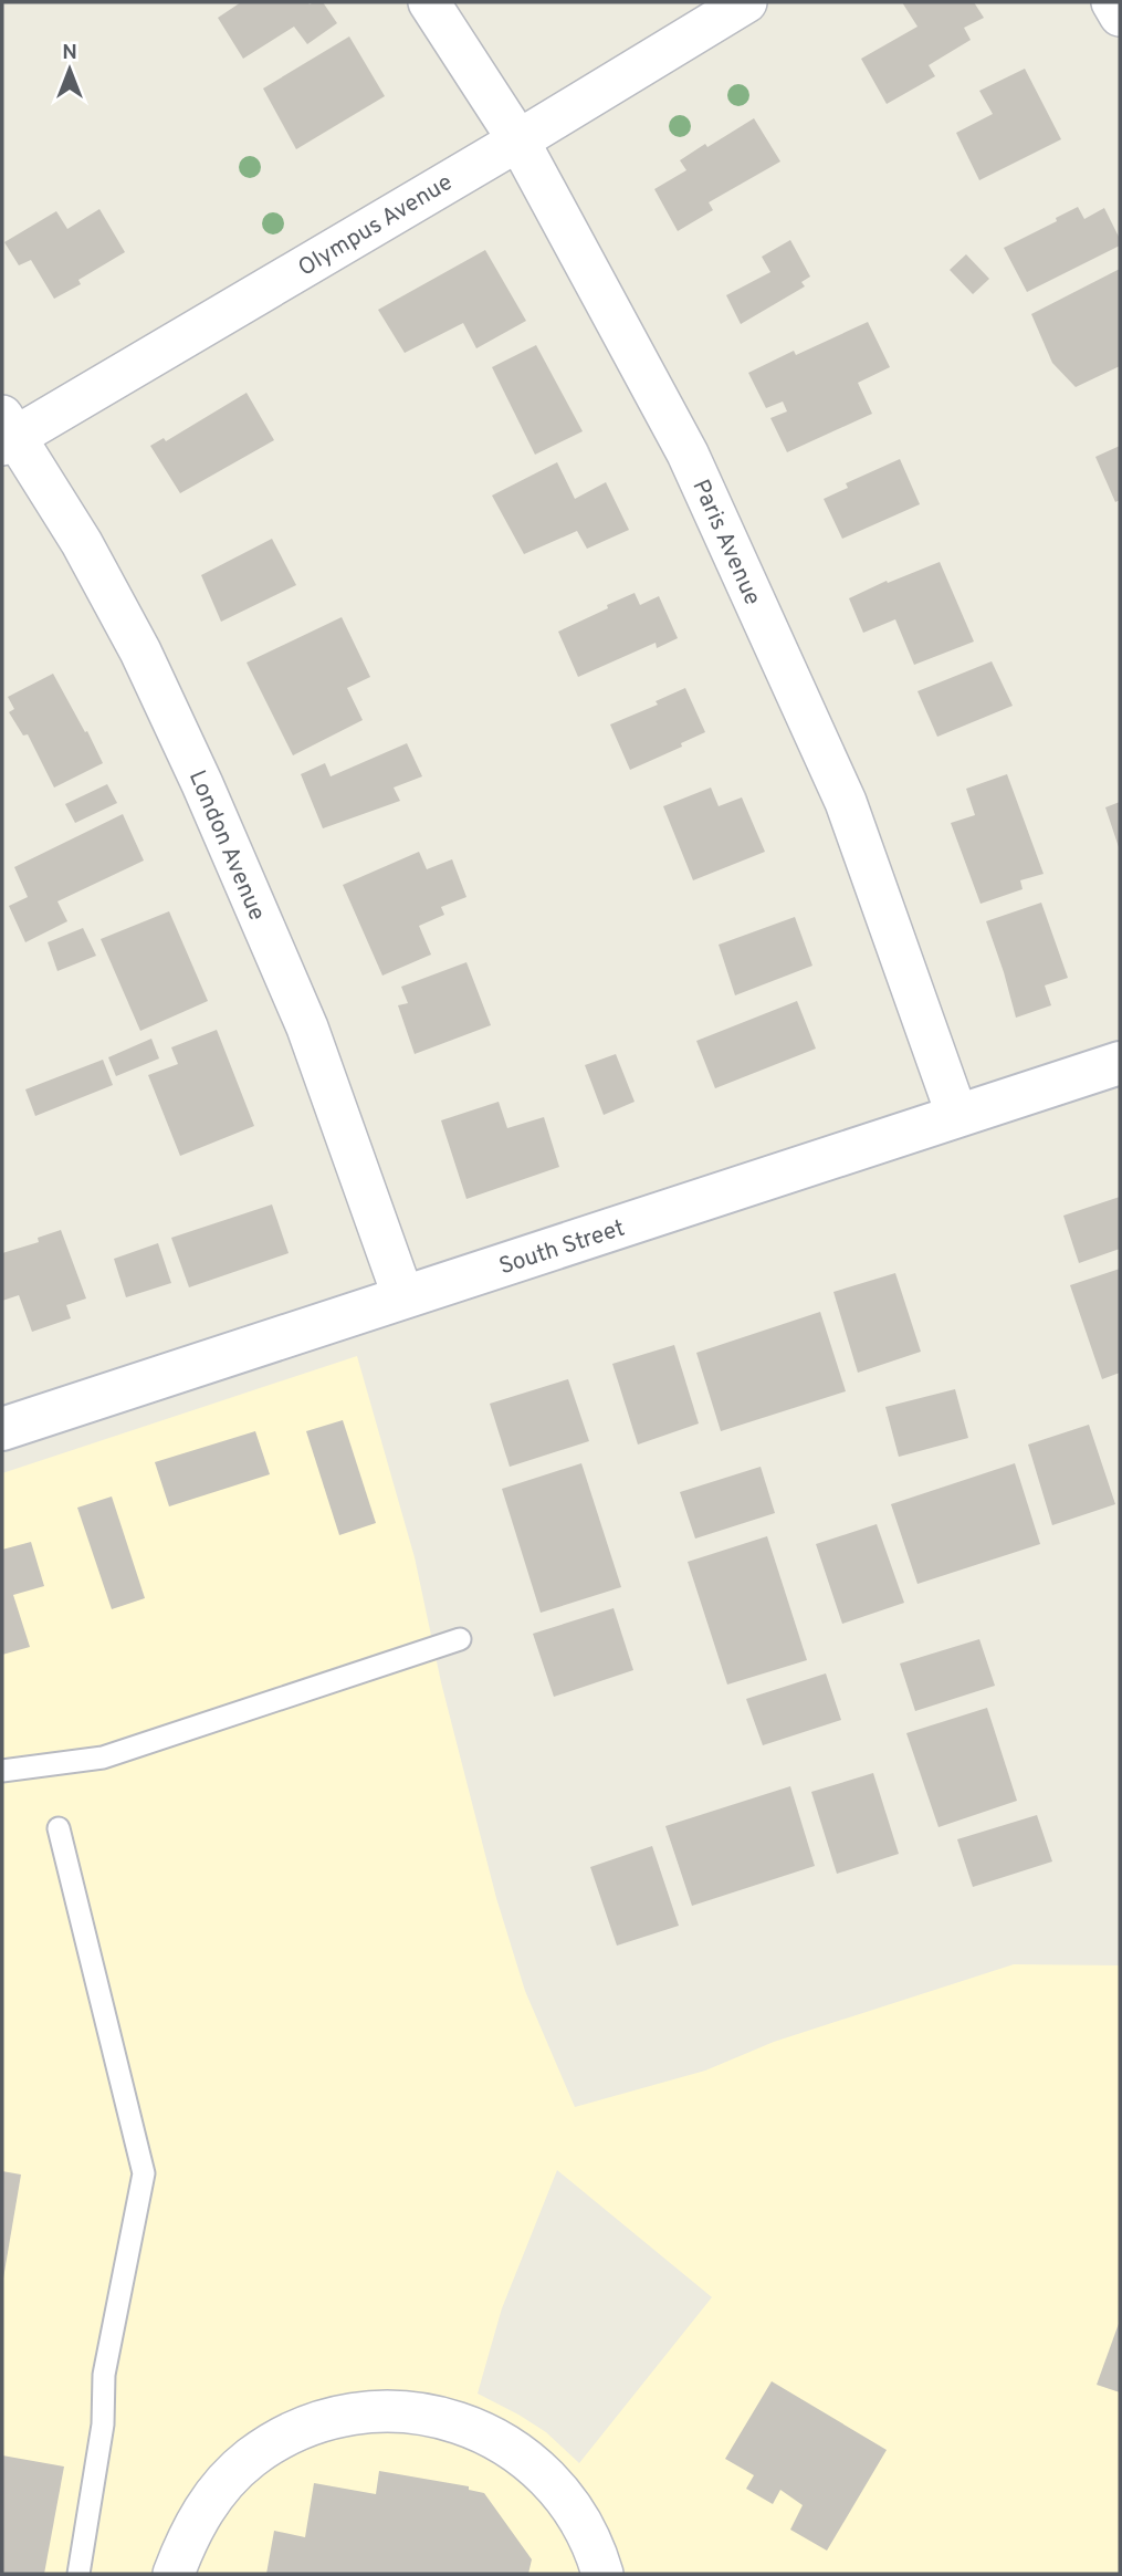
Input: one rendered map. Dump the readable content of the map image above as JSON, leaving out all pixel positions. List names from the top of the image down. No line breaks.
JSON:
{"streets":{"street":["Olympus Avenue","Paris Avenue","London Avenue","South Street"]},"crossings":[["Olympus Avenue","Paris Avenue"],["Olympus Avenue","London Avenue"],["Paris Avenue","South Street"],["London Avenue","South Street"]],"north":"top"}
